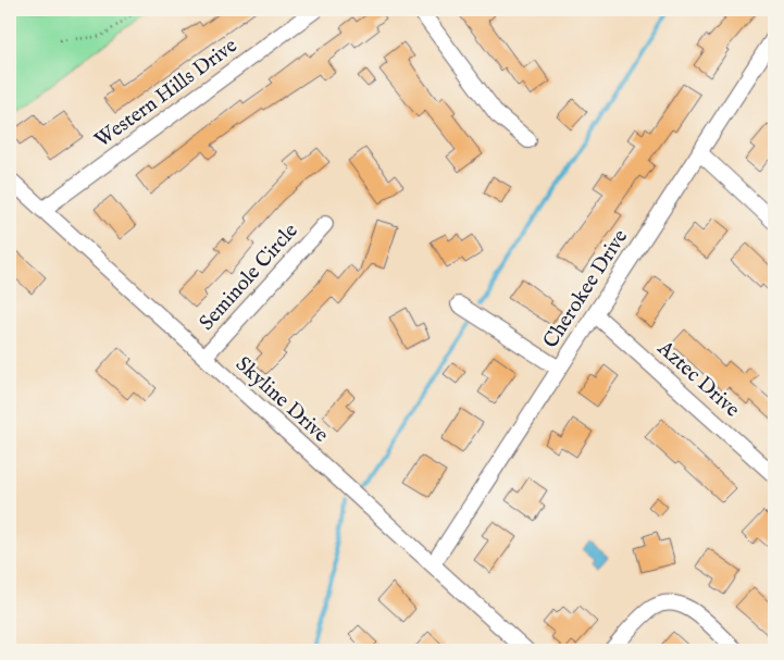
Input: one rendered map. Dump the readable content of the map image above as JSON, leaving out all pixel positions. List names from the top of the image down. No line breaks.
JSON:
{"streets":{"street":["Western Hills Drive","Seminole Circle","Cherokee Drive","Aztec Drive","Skyline Drive"]},"crossings":[["Western Hills Drive","Skyline Drive"],["Seminole Circle","Skyline Drive"],["Cherokee Drive","Aztec Drive"],["Cherokee Drive","Skyline Drive"]]}
